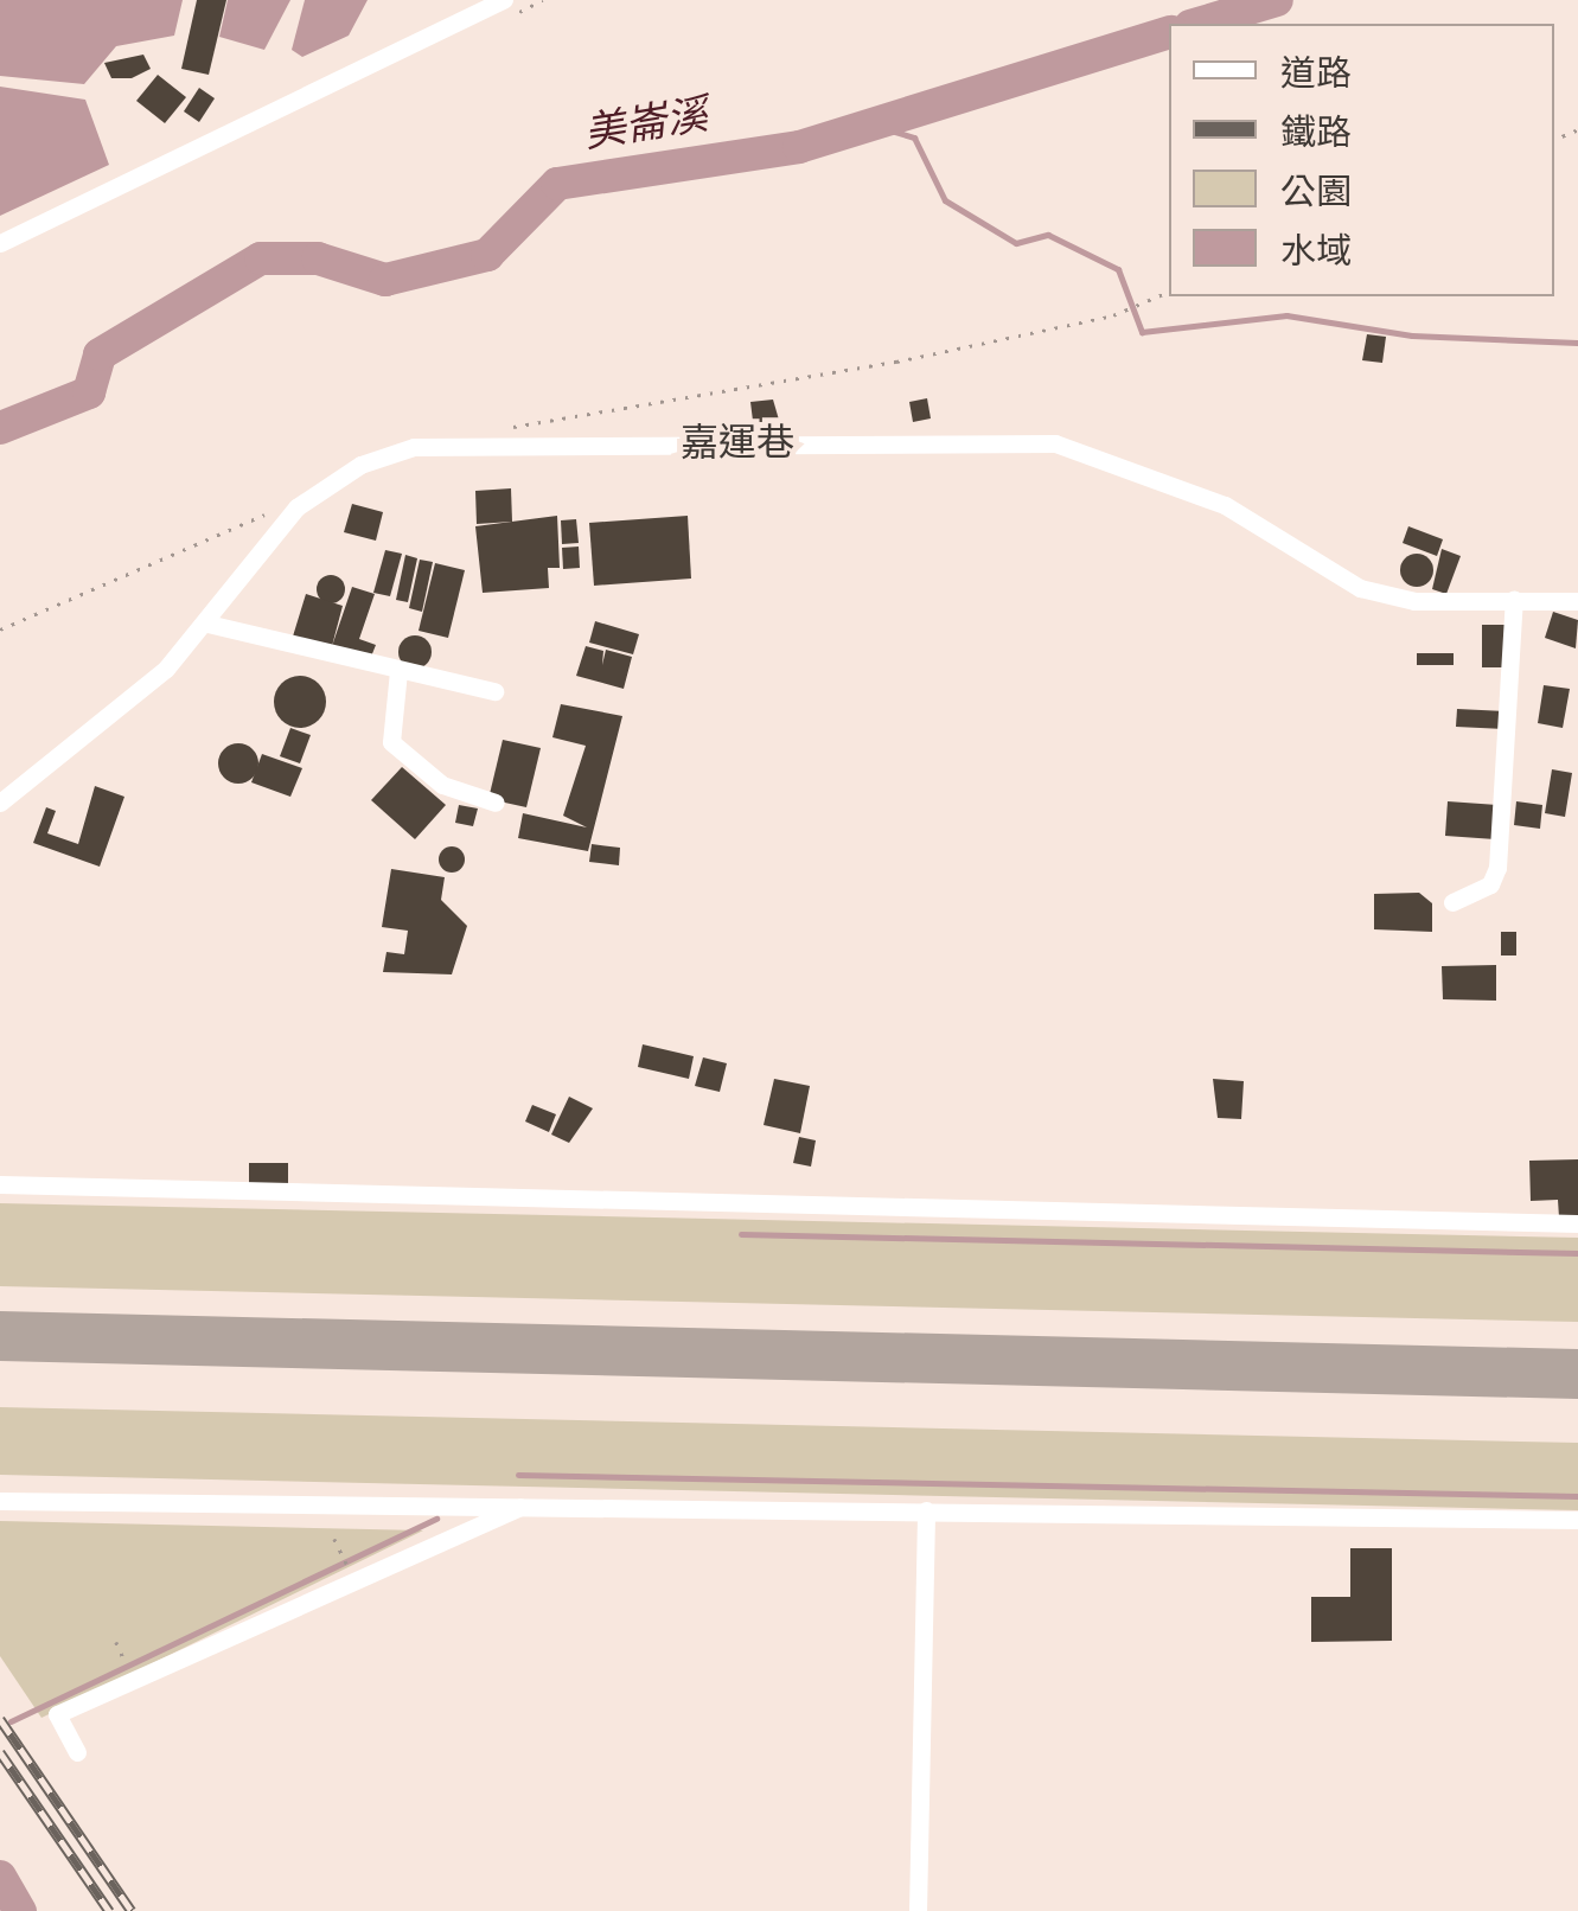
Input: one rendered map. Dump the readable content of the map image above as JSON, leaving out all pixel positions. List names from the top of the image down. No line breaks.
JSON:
{"streets":{"street":["嘉運巷"]},"water":["美崙溪"],"legend":["道路","鐵路","公園","水域"]}
